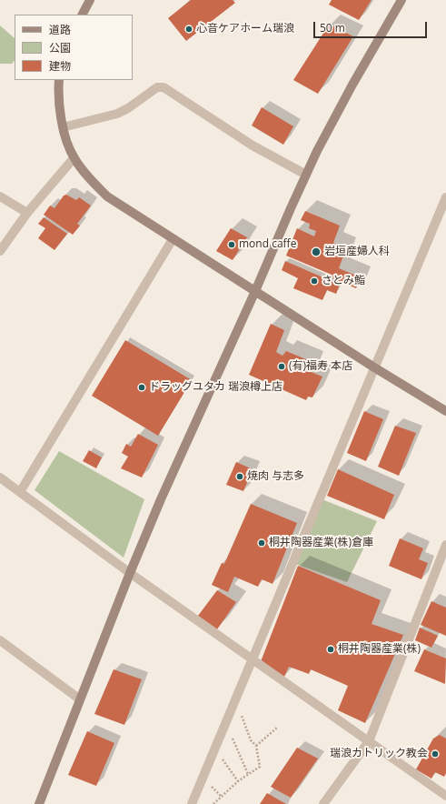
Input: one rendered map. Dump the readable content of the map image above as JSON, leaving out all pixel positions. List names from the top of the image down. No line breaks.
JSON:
{"places":["心音ケアホーム瑞浪","mond caffe","岩垣産婦人科","さとみ鮨","(有)福寿 本店","ドラッグユタカ 瑞浪樽上店","焼肉 与志多","桐井陶器産業(株)倉庫","桐井陶器産業(株)","瑞浪カトリック教会"],"legend":["道路","公園","建物"],"scale_bar":"50 m"}
